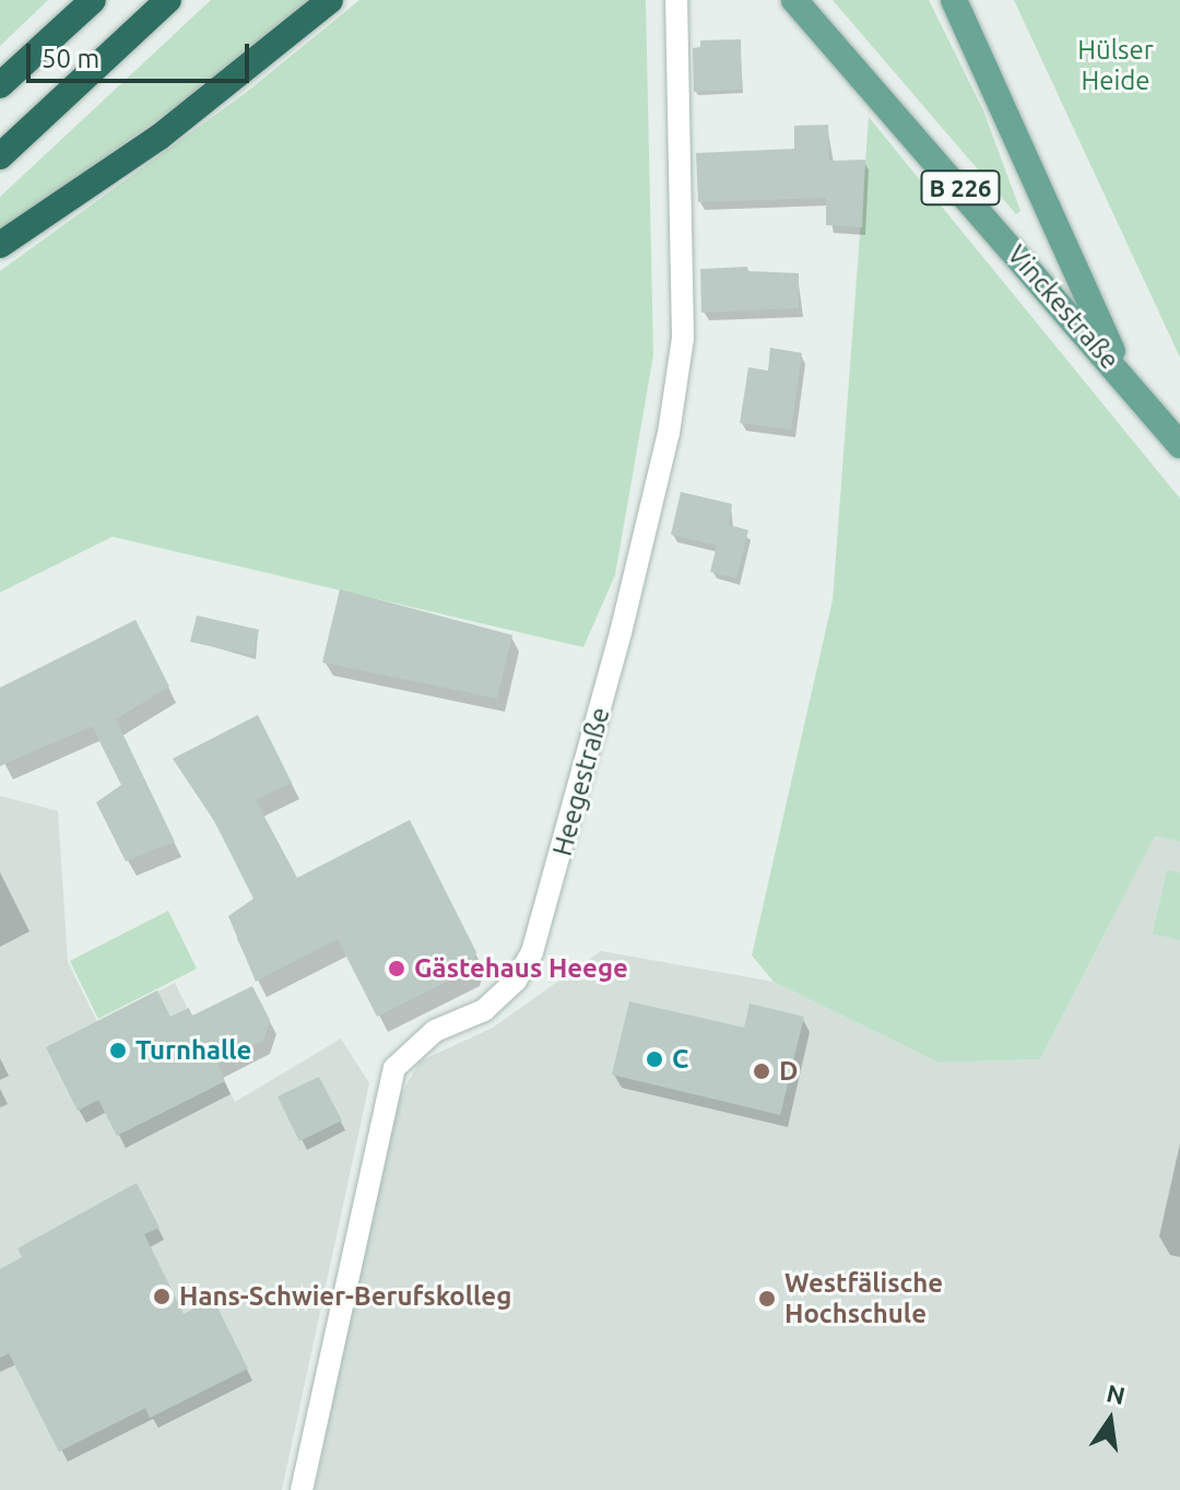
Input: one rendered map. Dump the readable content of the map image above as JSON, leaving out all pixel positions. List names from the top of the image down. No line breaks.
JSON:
{"streets":{"main road":["B 226","Vinckestraße"],"street":["Heegestraße"]},"parks":["Hülser Heide"],"places":["Gästehaus Heege","Turnhalle","C","D","Hans-Schwier-Berufskolleg","Westfälische Hochschule"],"scale_bar":"50 m","north":"top"}
